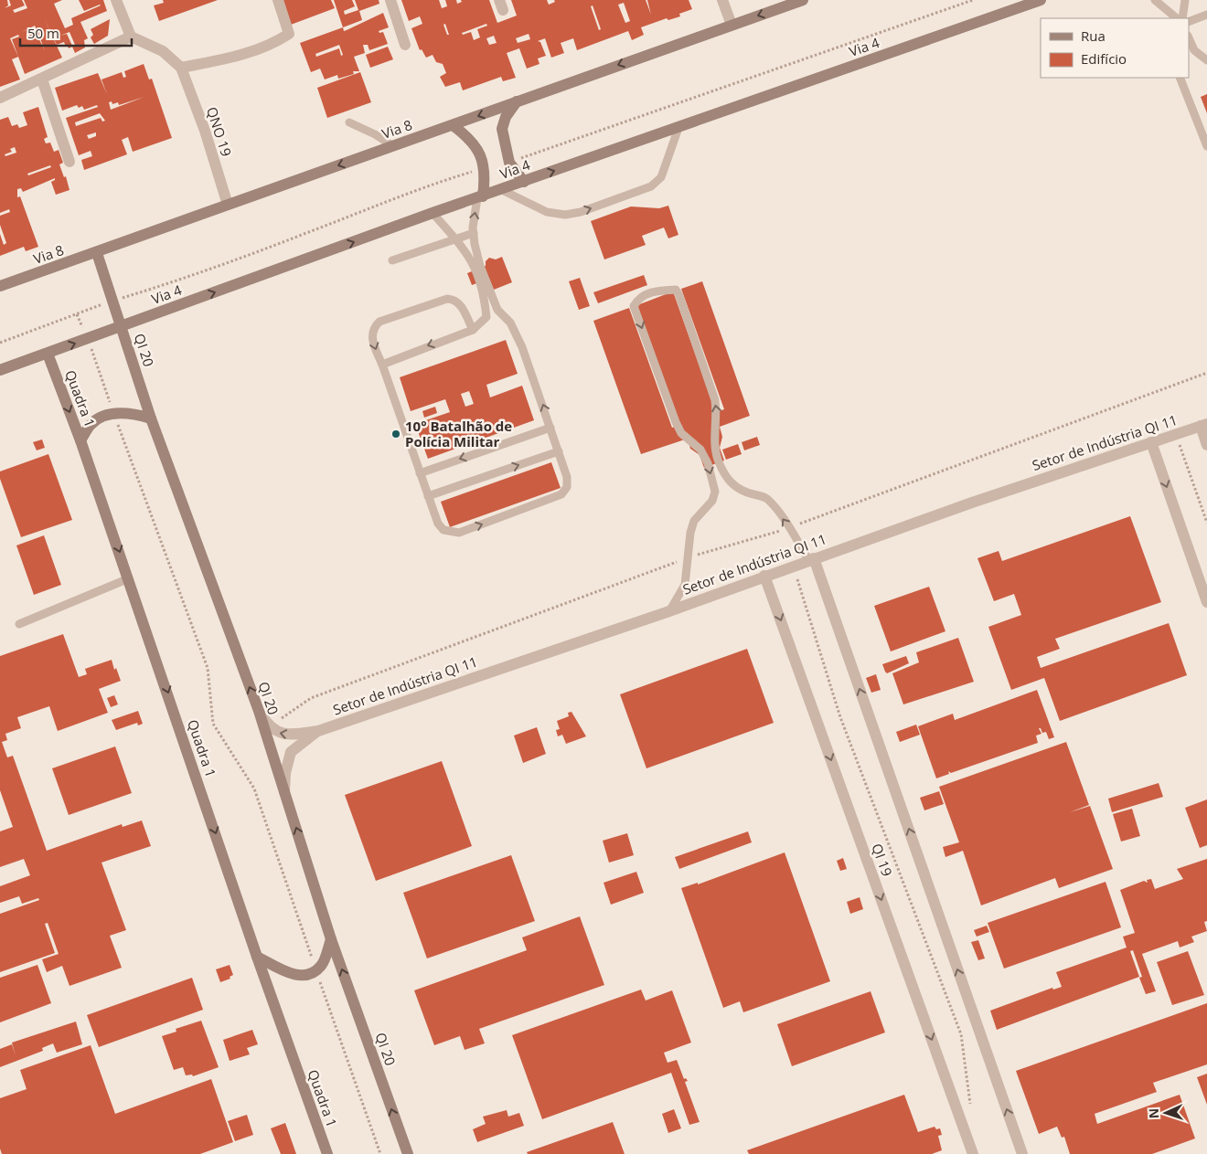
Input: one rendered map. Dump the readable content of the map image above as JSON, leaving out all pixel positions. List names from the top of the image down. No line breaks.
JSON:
{"streets":{"main road":["Via 4","Via 8","QI 20","Quadra 1"],"street":["QNO 19","Setor de Indústria QI 11","QI 19"]},"crossings":[["Via 4","QI 20"],["Via 4","Quadra 1"],["Via 8","QNO 19"],["Via 8","QI 20"],["Setor de Indústria QI 11","QI 19"]],"one_way":["Via 4","Via 8","QI 20","Quadra 1"],"places":["10° Batalhão de Polícia Militar"],"legend":["Rua","Edifício"],"scale_bar":"50 m","north":"left"}
